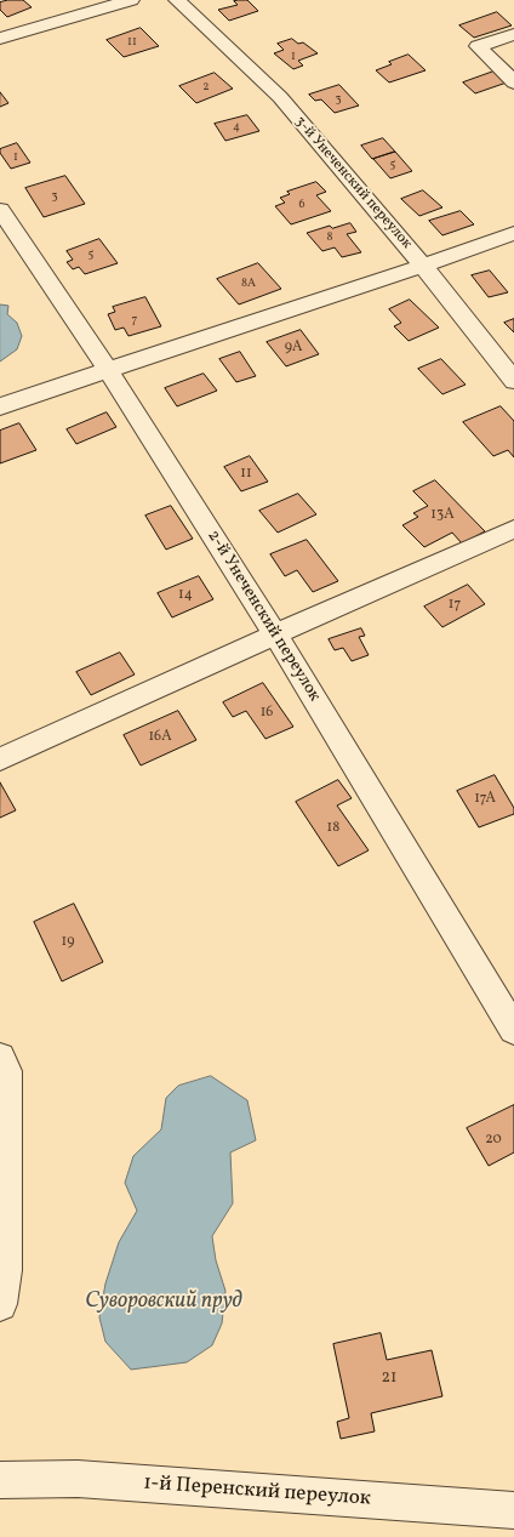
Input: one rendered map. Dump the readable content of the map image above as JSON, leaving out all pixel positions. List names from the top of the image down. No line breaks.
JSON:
{"streets":{"street":["3-й Унеченский переулок","2-й Унеченский переулок","1-й Перенский переулок"]},"water":["Суворовский пруд"],"house_numbers":["11","1","2","3","4","1","5","3","6","8","5","8А","7","9А","11","13А","14","17","16","16А","17А","18","19","20","21"]}
